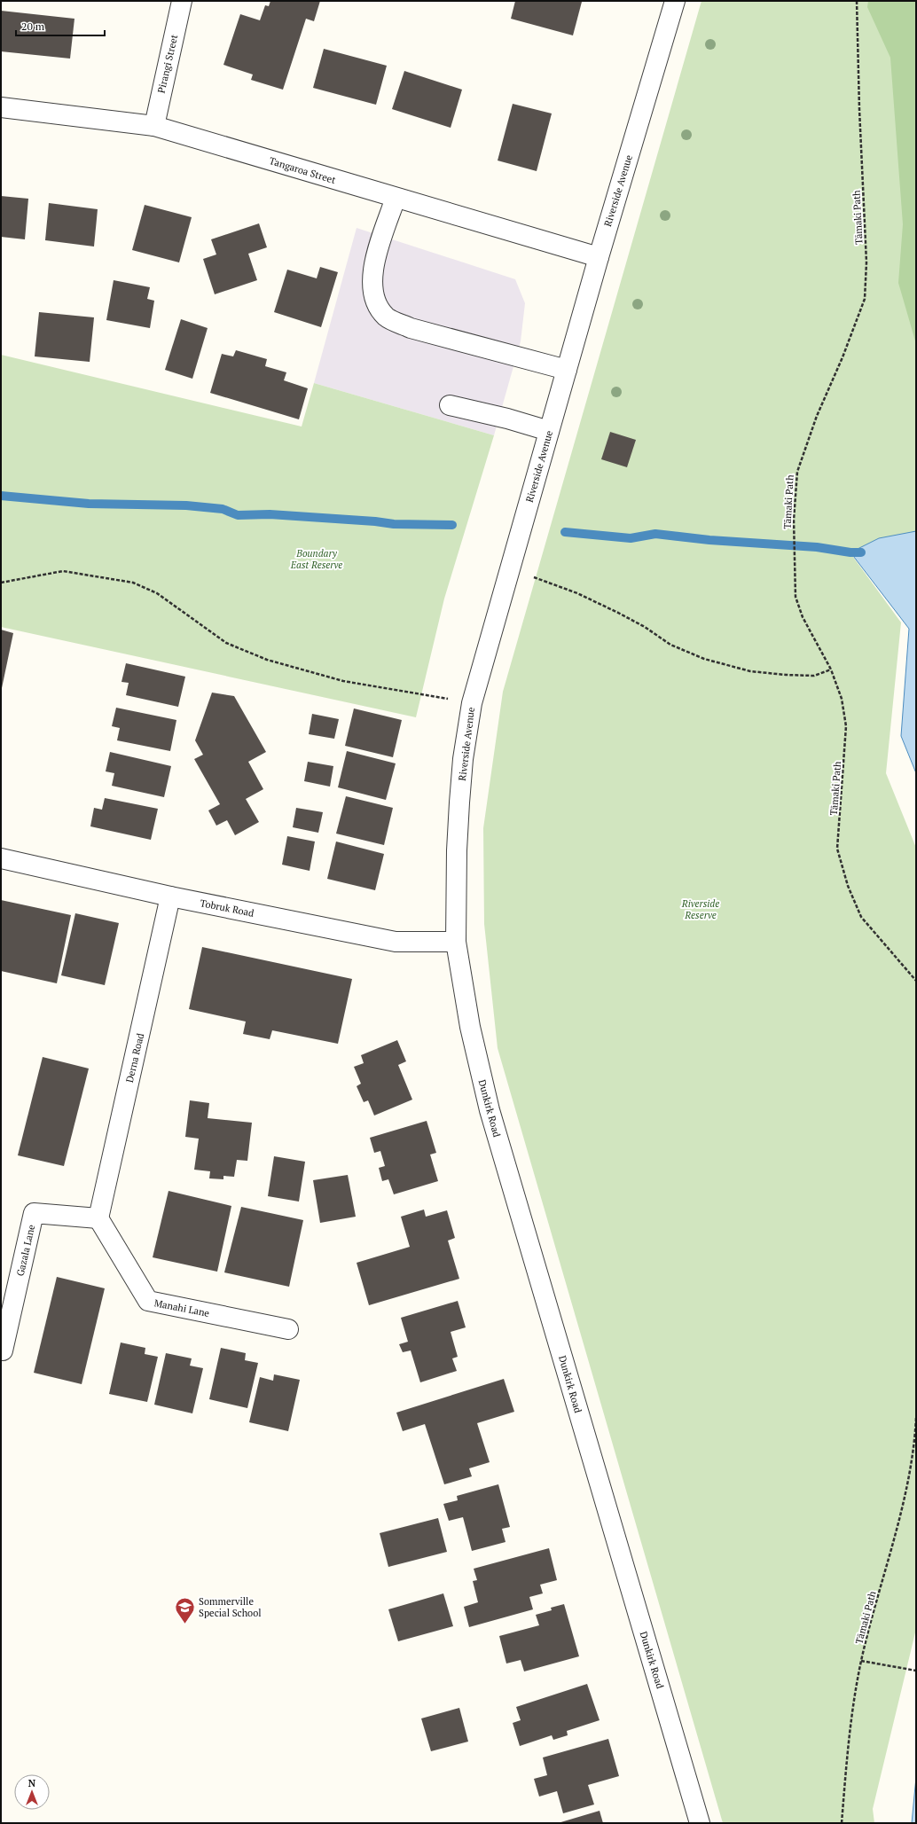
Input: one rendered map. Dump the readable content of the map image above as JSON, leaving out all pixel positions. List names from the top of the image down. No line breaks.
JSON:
{"streets":{"street":["Pirangi Street","Tangaroa Street","Riverside Avenue","Tobruk Road","Derna Road","Dunkirk Road","Gazala Lane","Manahi Lane"],"path":["Tāmaki Path"]},"crossings":[["Pirangi Street","Tangaroa Street"],["Tangaroa Street","Riverside Avenue"],["Riverside Avenue","Tobruk Road"],["Riverside Avenue","Dunkirk Road"],["Tobruk Road","Derna Road"],["Tobruk Road","Dunkirk Road"],["Derna Road","Gazala Lane"],["Derna Road","Manahi Lane"],["Gazala Lane","Manahi Lane"]],"parks":["Boundary East Reserve","Riverside Reserve"],"places":{"school or university":["Sommerville Special School"]},"scale_bar":"20 m","north":"top"}
